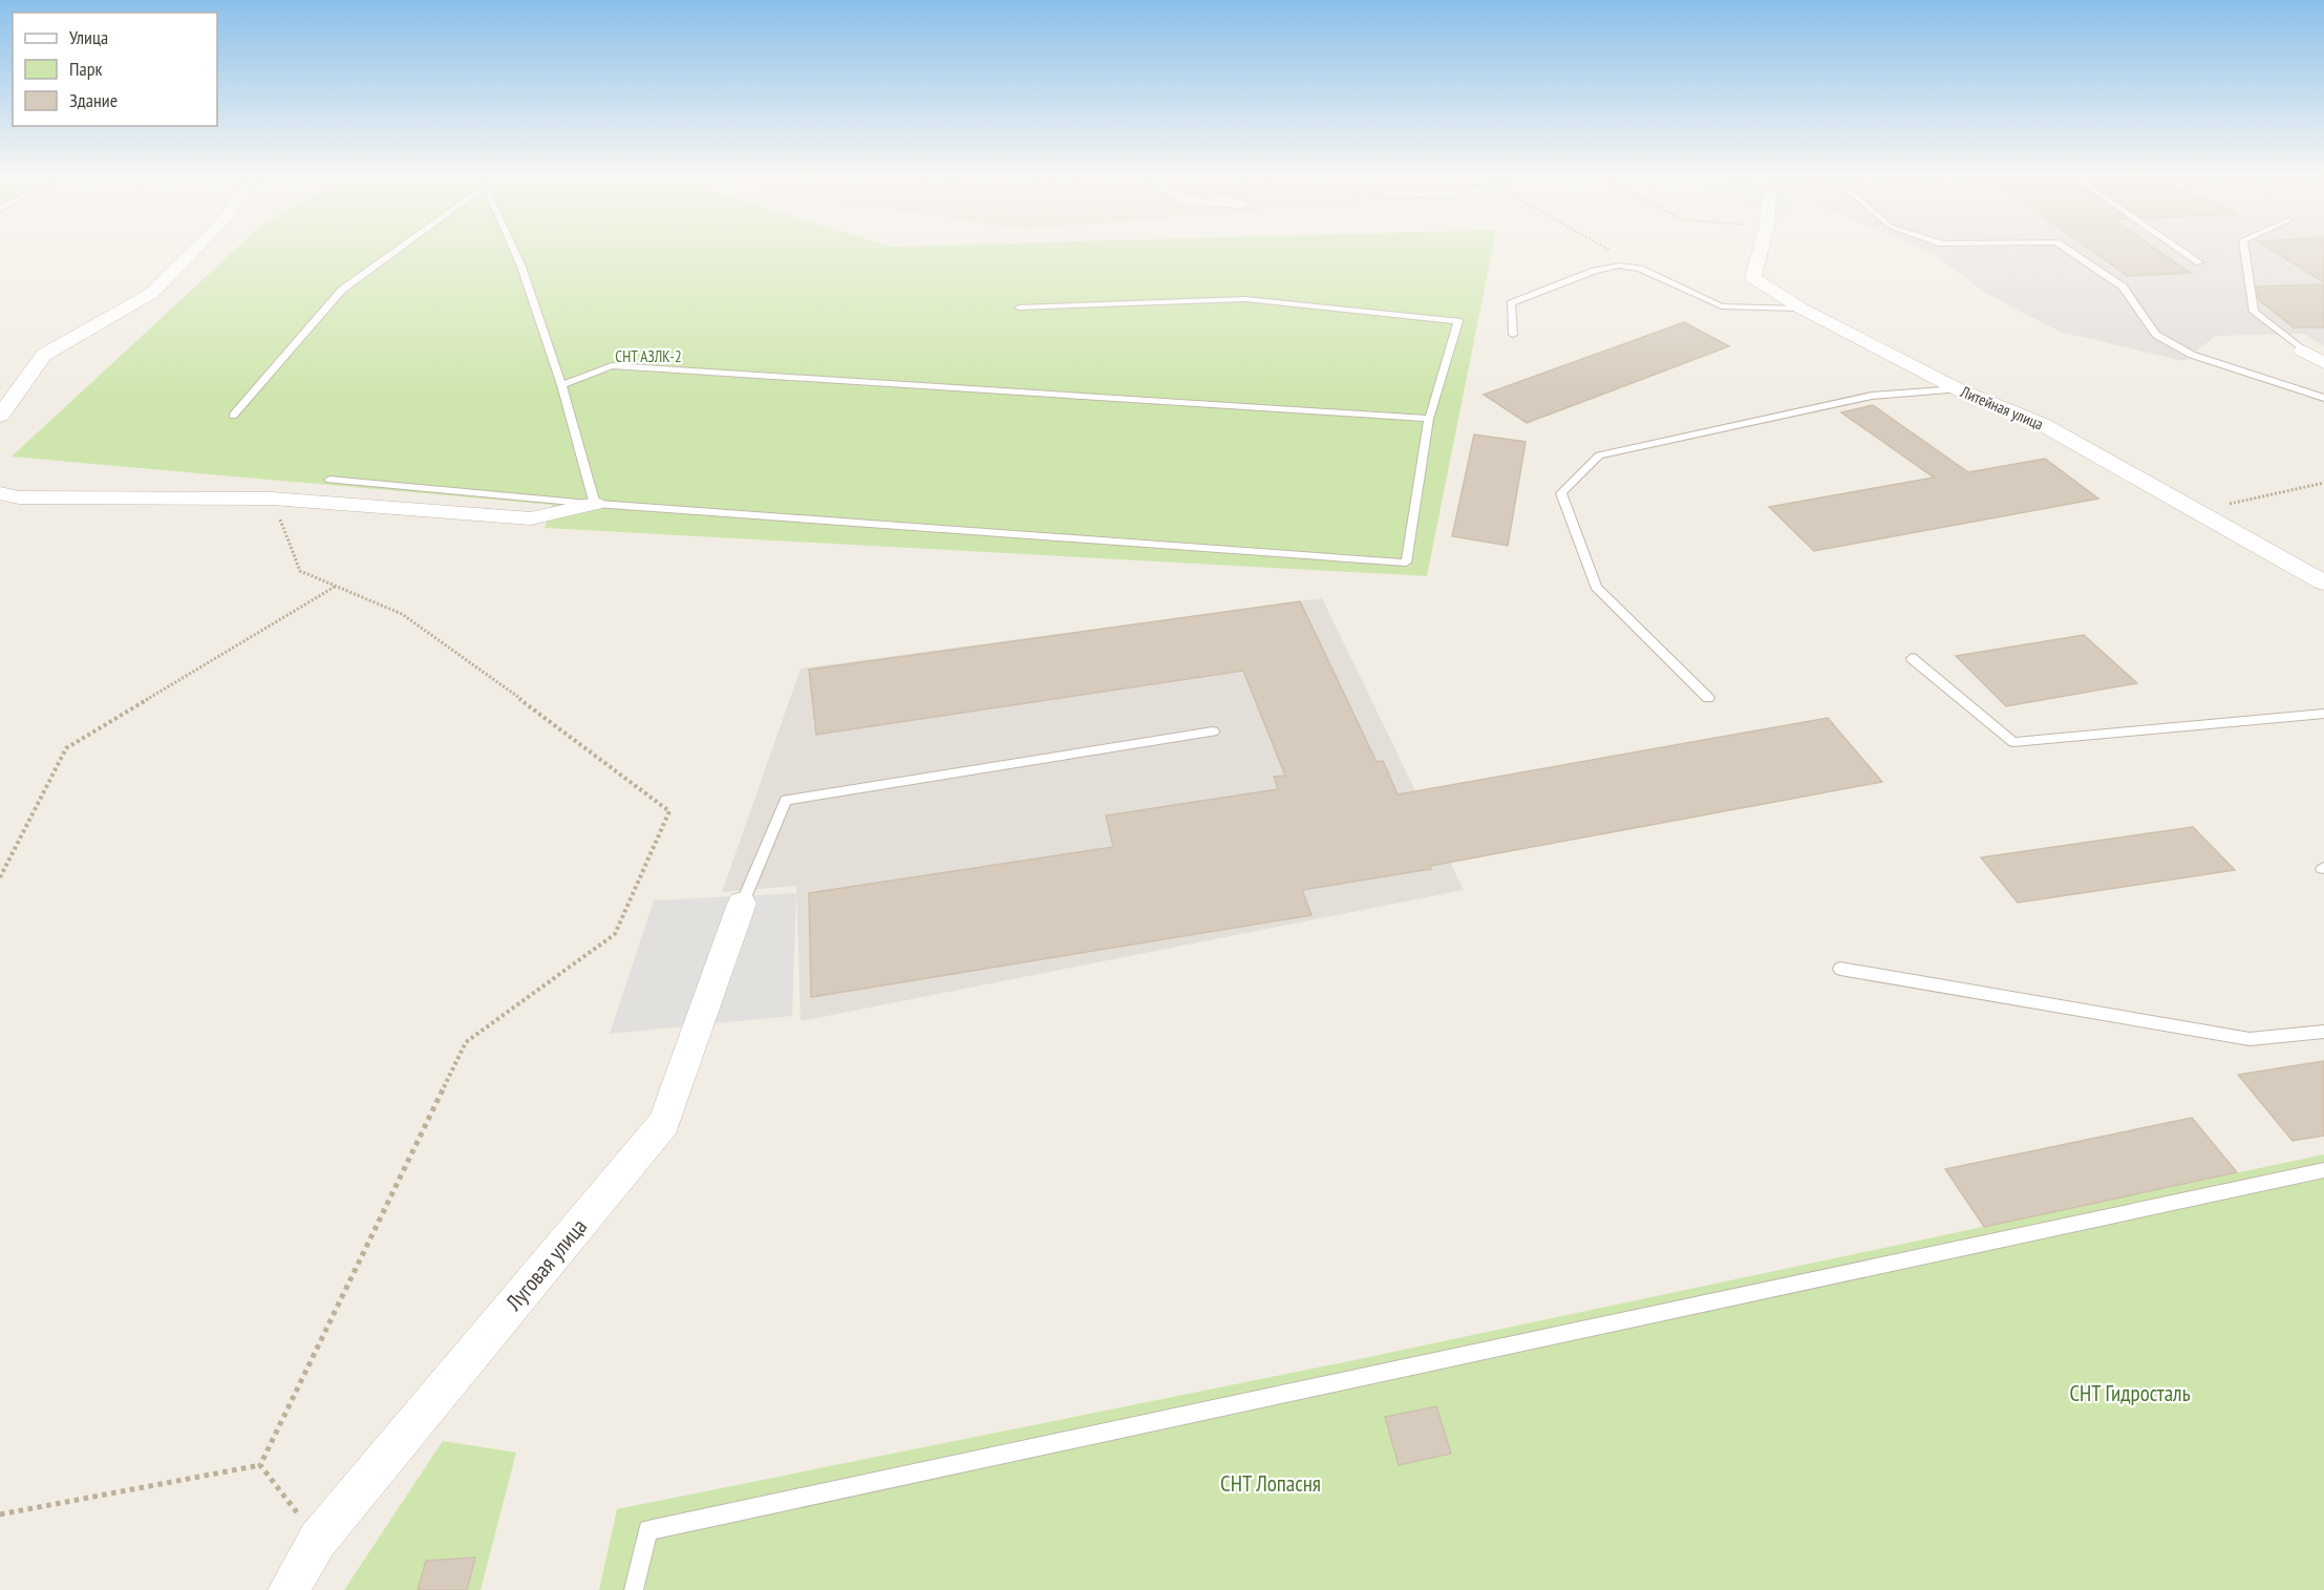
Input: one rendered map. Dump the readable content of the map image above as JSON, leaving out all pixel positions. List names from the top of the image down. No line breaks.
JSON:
{"streets":{"street":["Литейная улица","Луговая улица"]},"parks":["СНТ АЗЛК-2","СНТ Гидросталь","СНТ Лопасня"],"legend":["Улица","Парк","Здание"]}
